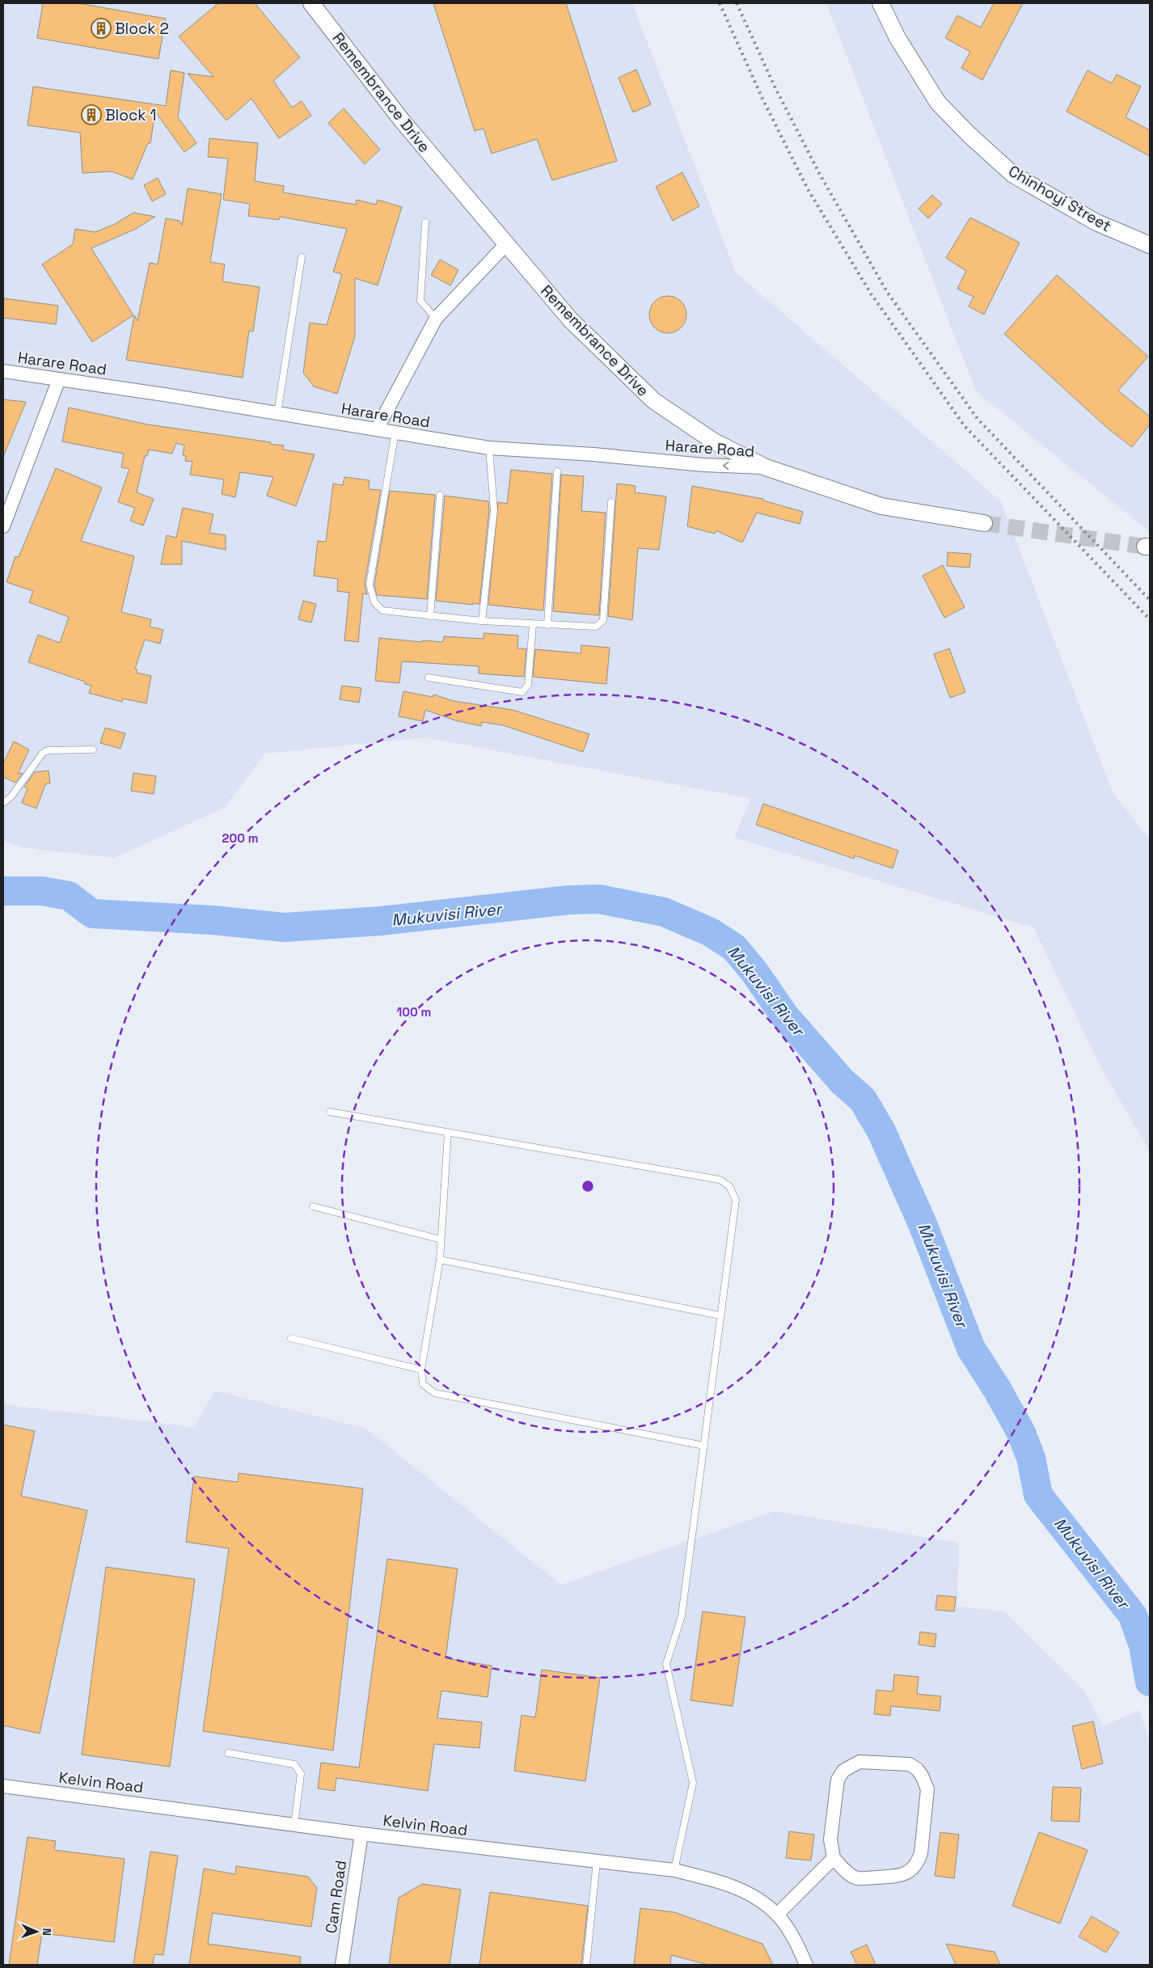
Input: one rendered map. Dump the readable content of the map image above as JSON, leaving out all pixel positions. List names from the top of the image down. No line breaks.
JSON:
{"streets":{"street":["Remembrance Drive","Chinhoyi Street","Harare Road","Kelvin Road","Cam Road"]},"crossings":[["Remembrance Drive","Harare Road"],["Kelvin Road","Cam Road"]],"one_way":["Harare Road"],"water":["Mukuvisi River"],"places":{"building":["Block 2","Block 1"]},"north":"right","rings":["200 m","100 m"]}
